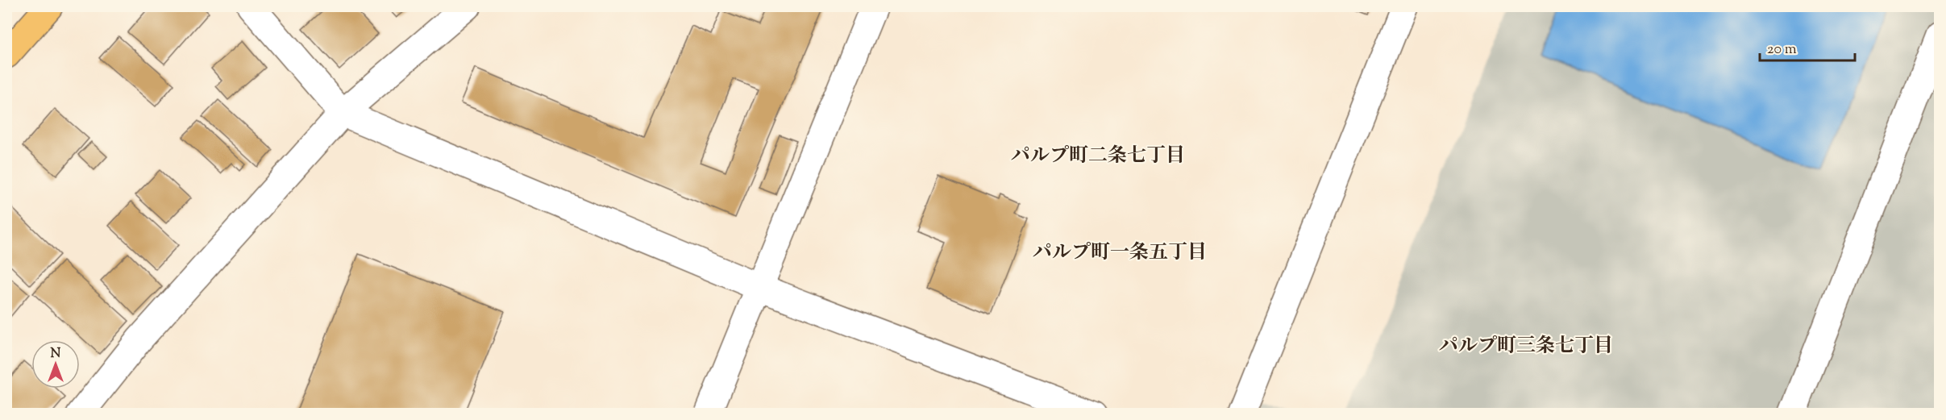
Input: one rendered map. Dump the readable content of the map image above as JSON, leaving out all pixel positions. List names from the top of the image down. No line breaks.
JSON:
{"districts":["パルプ町二条七丁目","パルプ町一条五丁目","パルプ町三条七丁目"],"scale_bar":"20 m","north":"top"}
